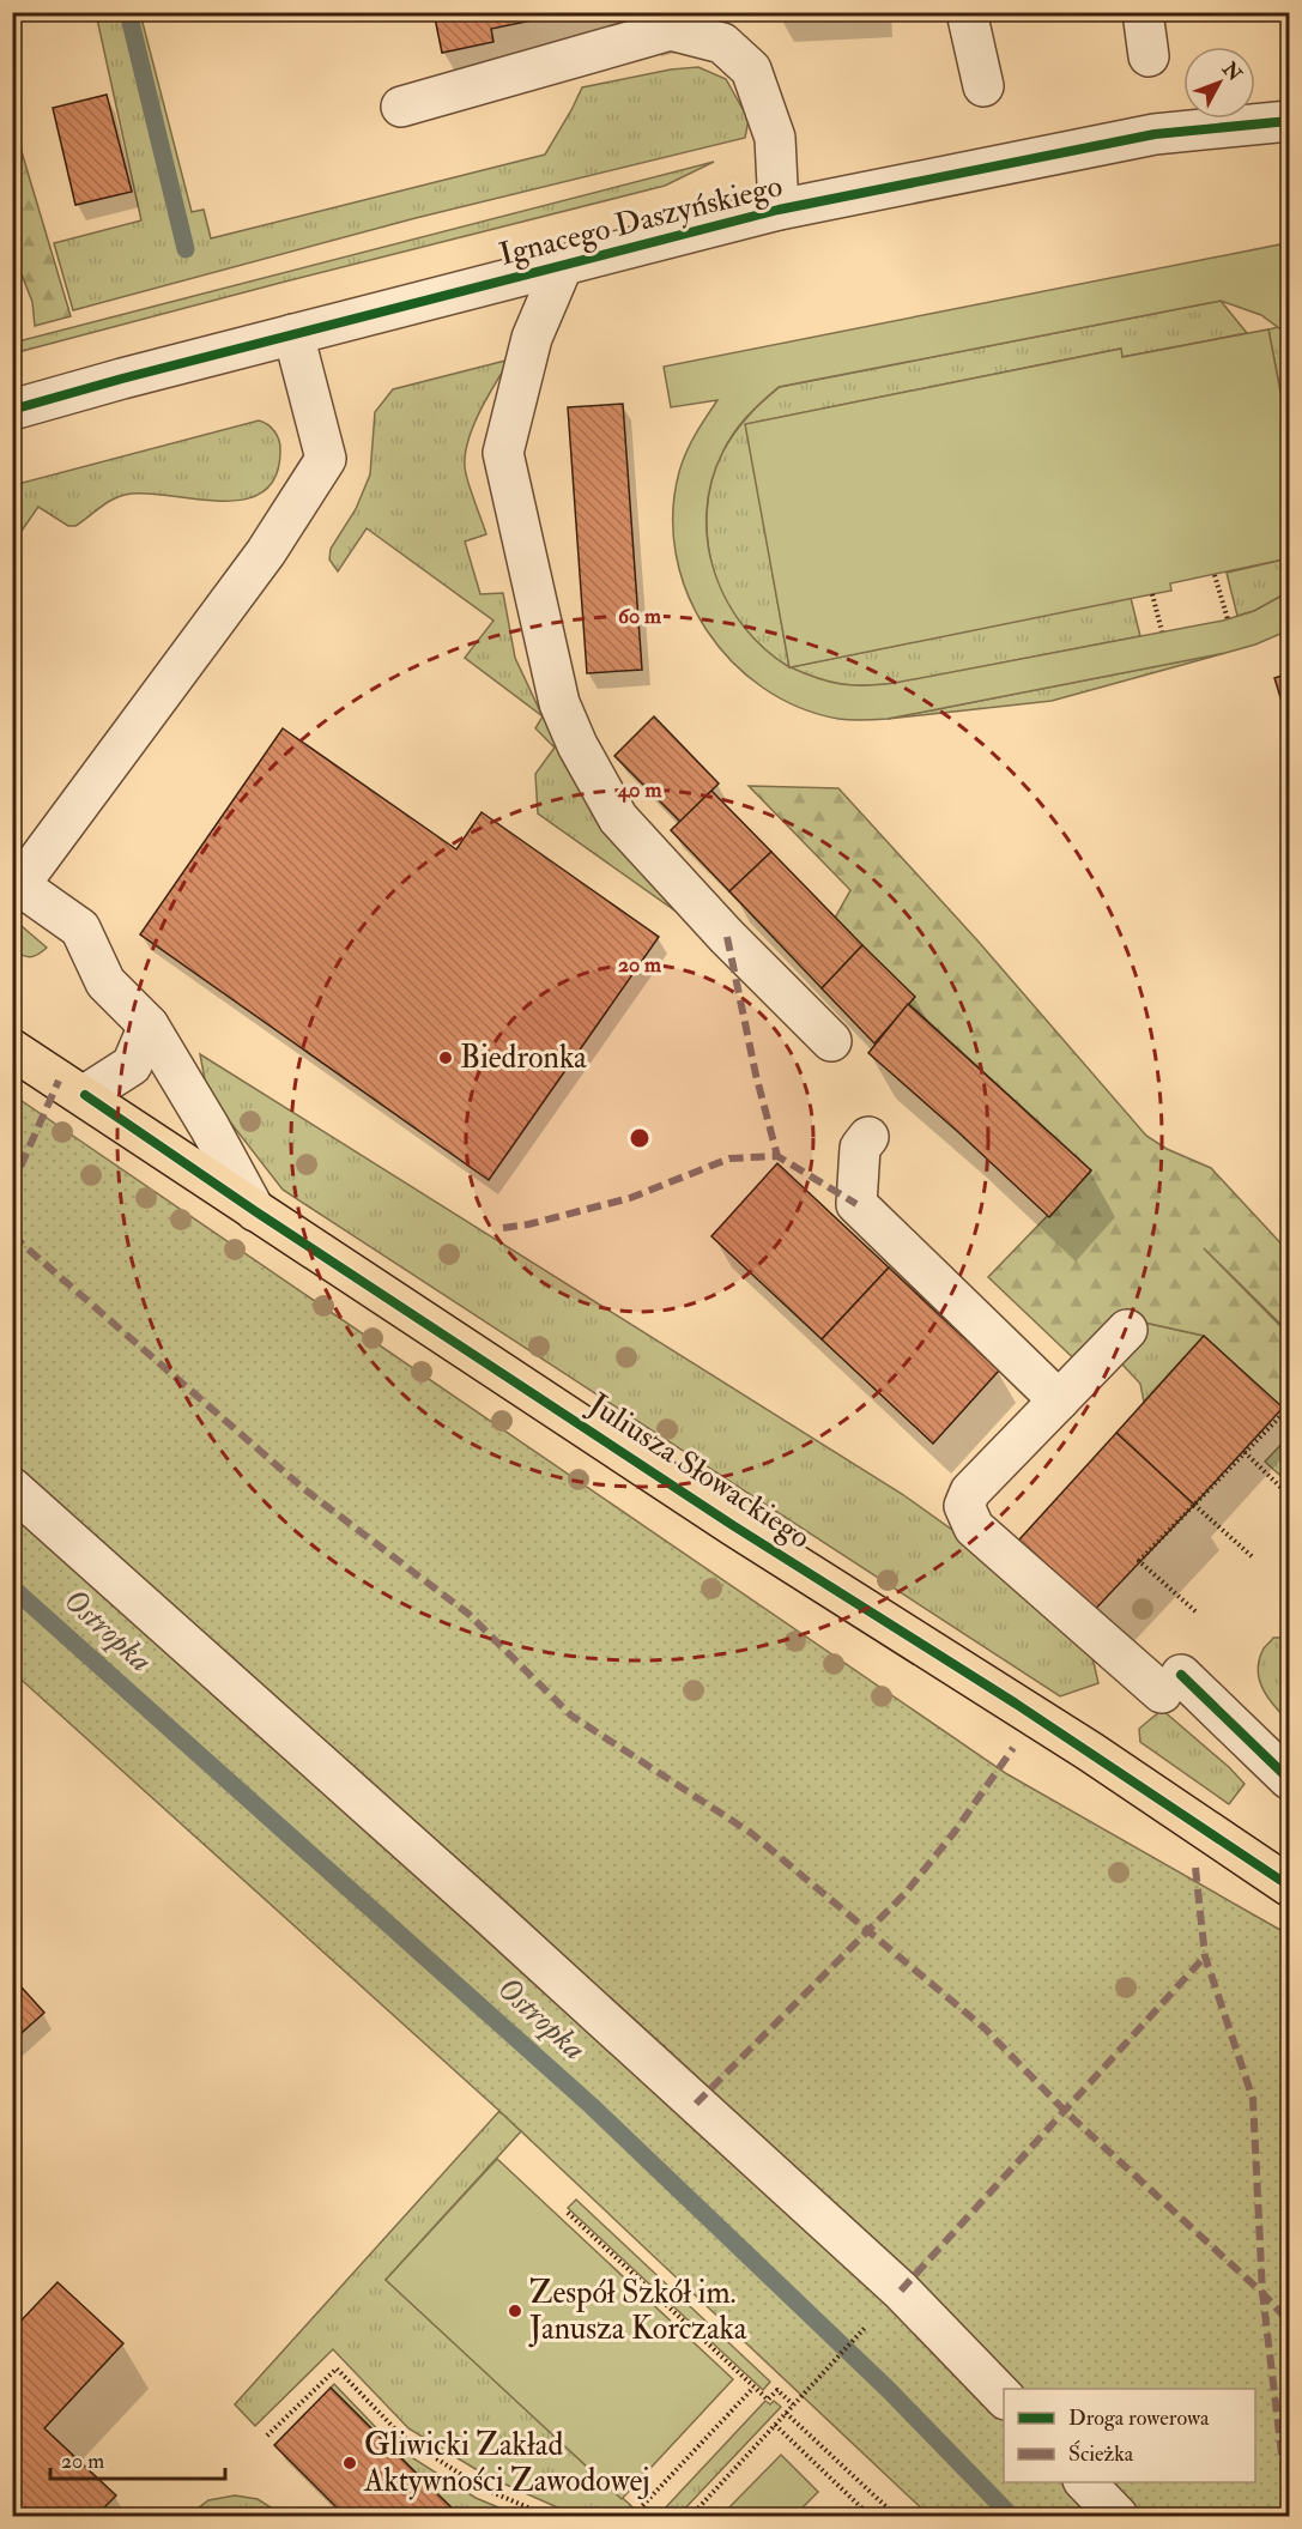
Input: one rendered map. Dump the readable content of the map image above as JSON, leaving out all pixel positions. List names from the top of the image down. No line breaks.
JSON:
{"streets":{"main road":["Juliusza Słowackiego"],"street":["Ignacego Daszyńskiego"]},"water":["Ostropka"],"places":["Biedronka","Zespół Szkół im. Janusza Korczaka","Gliwicki Zakład Aktywności Zawodowej"],"legend":["Droga rowerowa","Ścieżka"],"scale_bar":"20 m","north":"top right","rings":["60 m","40 m","20 m"]}
